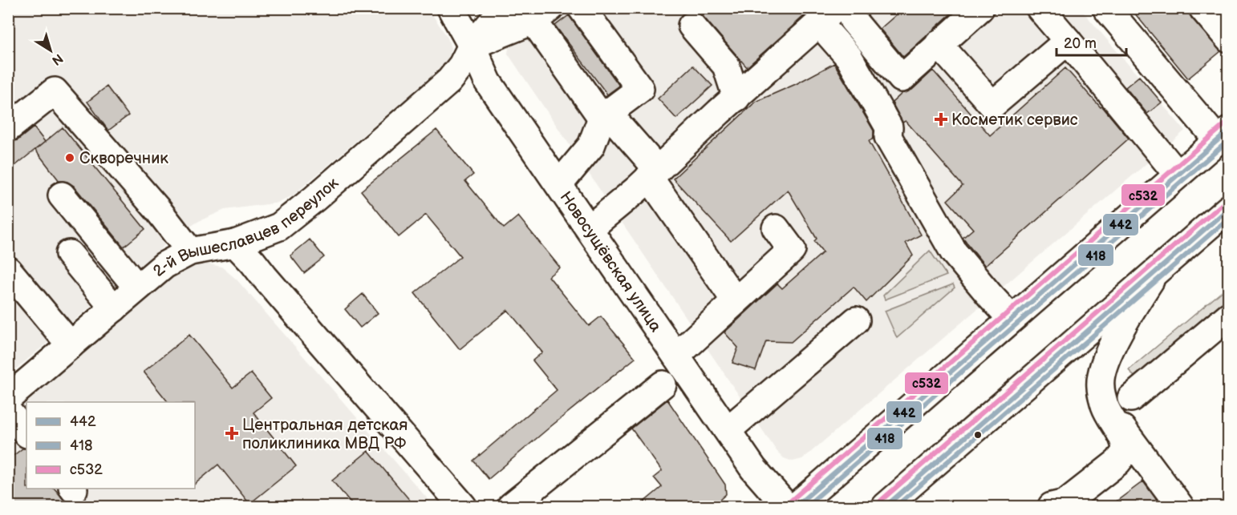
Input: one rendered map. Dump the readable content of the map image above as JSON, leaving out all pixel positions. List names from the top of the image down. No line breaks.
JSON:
{"streets":{"street":["2-й Вышеславцев переулок","Новосущёвская улица"]},"crossings":[["2-й Вышеславцев переулок","Новосущёвская улица"]],"places":{"health":["Косметик сервис","Центральная детская поликлиника МВД РФ"],"other":["Скворечник"]},"lines":["transit line с532","transit line 442","transit line 418"],"legend":["442","418","с532"],"scale_bar":"20 m","north":"bottom right"}
